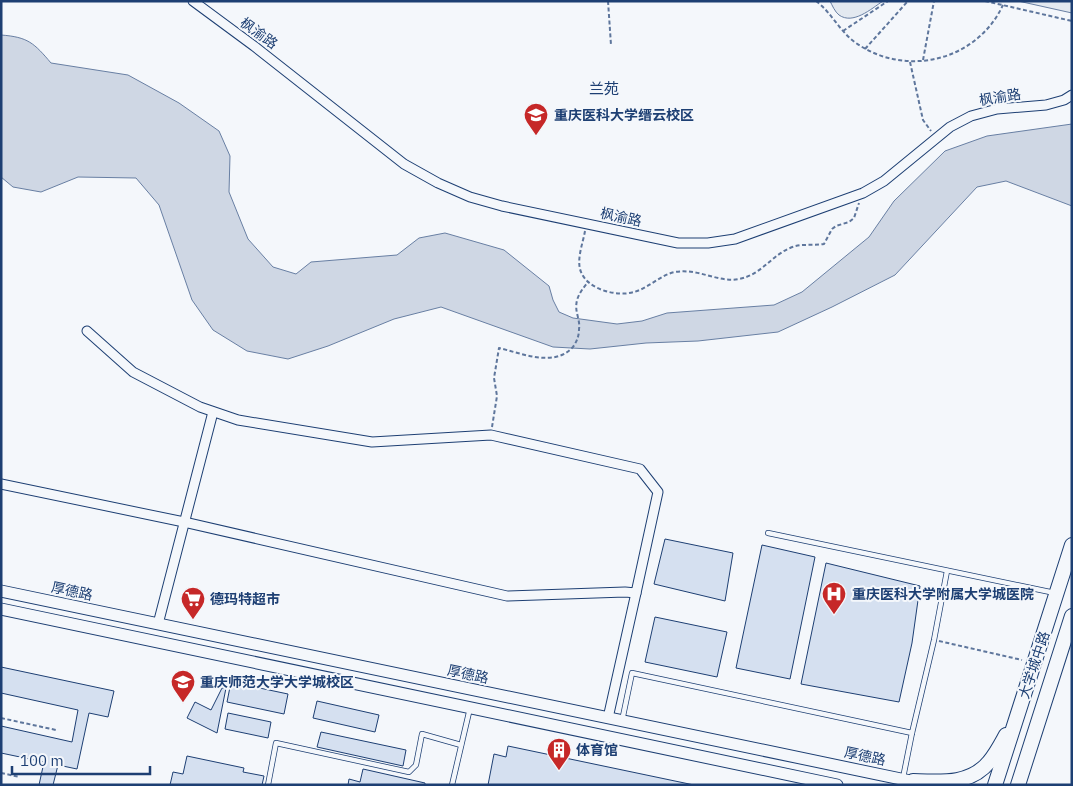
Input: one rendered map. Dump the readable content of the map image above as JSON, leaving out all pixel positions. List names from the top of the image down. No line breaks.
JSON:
{"streets":{"highway":["大学城中路"],"main road":["厚德路"],"street":["枫渝路"]},"districts":["兰苑"],"places":{"school or university":["重庆医科大学缙云校区","重庆师范大学大学城校区"],"hospital":["重庆医科大学附属大学城医院"],"supermarket":["德玛特超市"],"building":["体育馆"]},"scale_bar":"100 m"}
